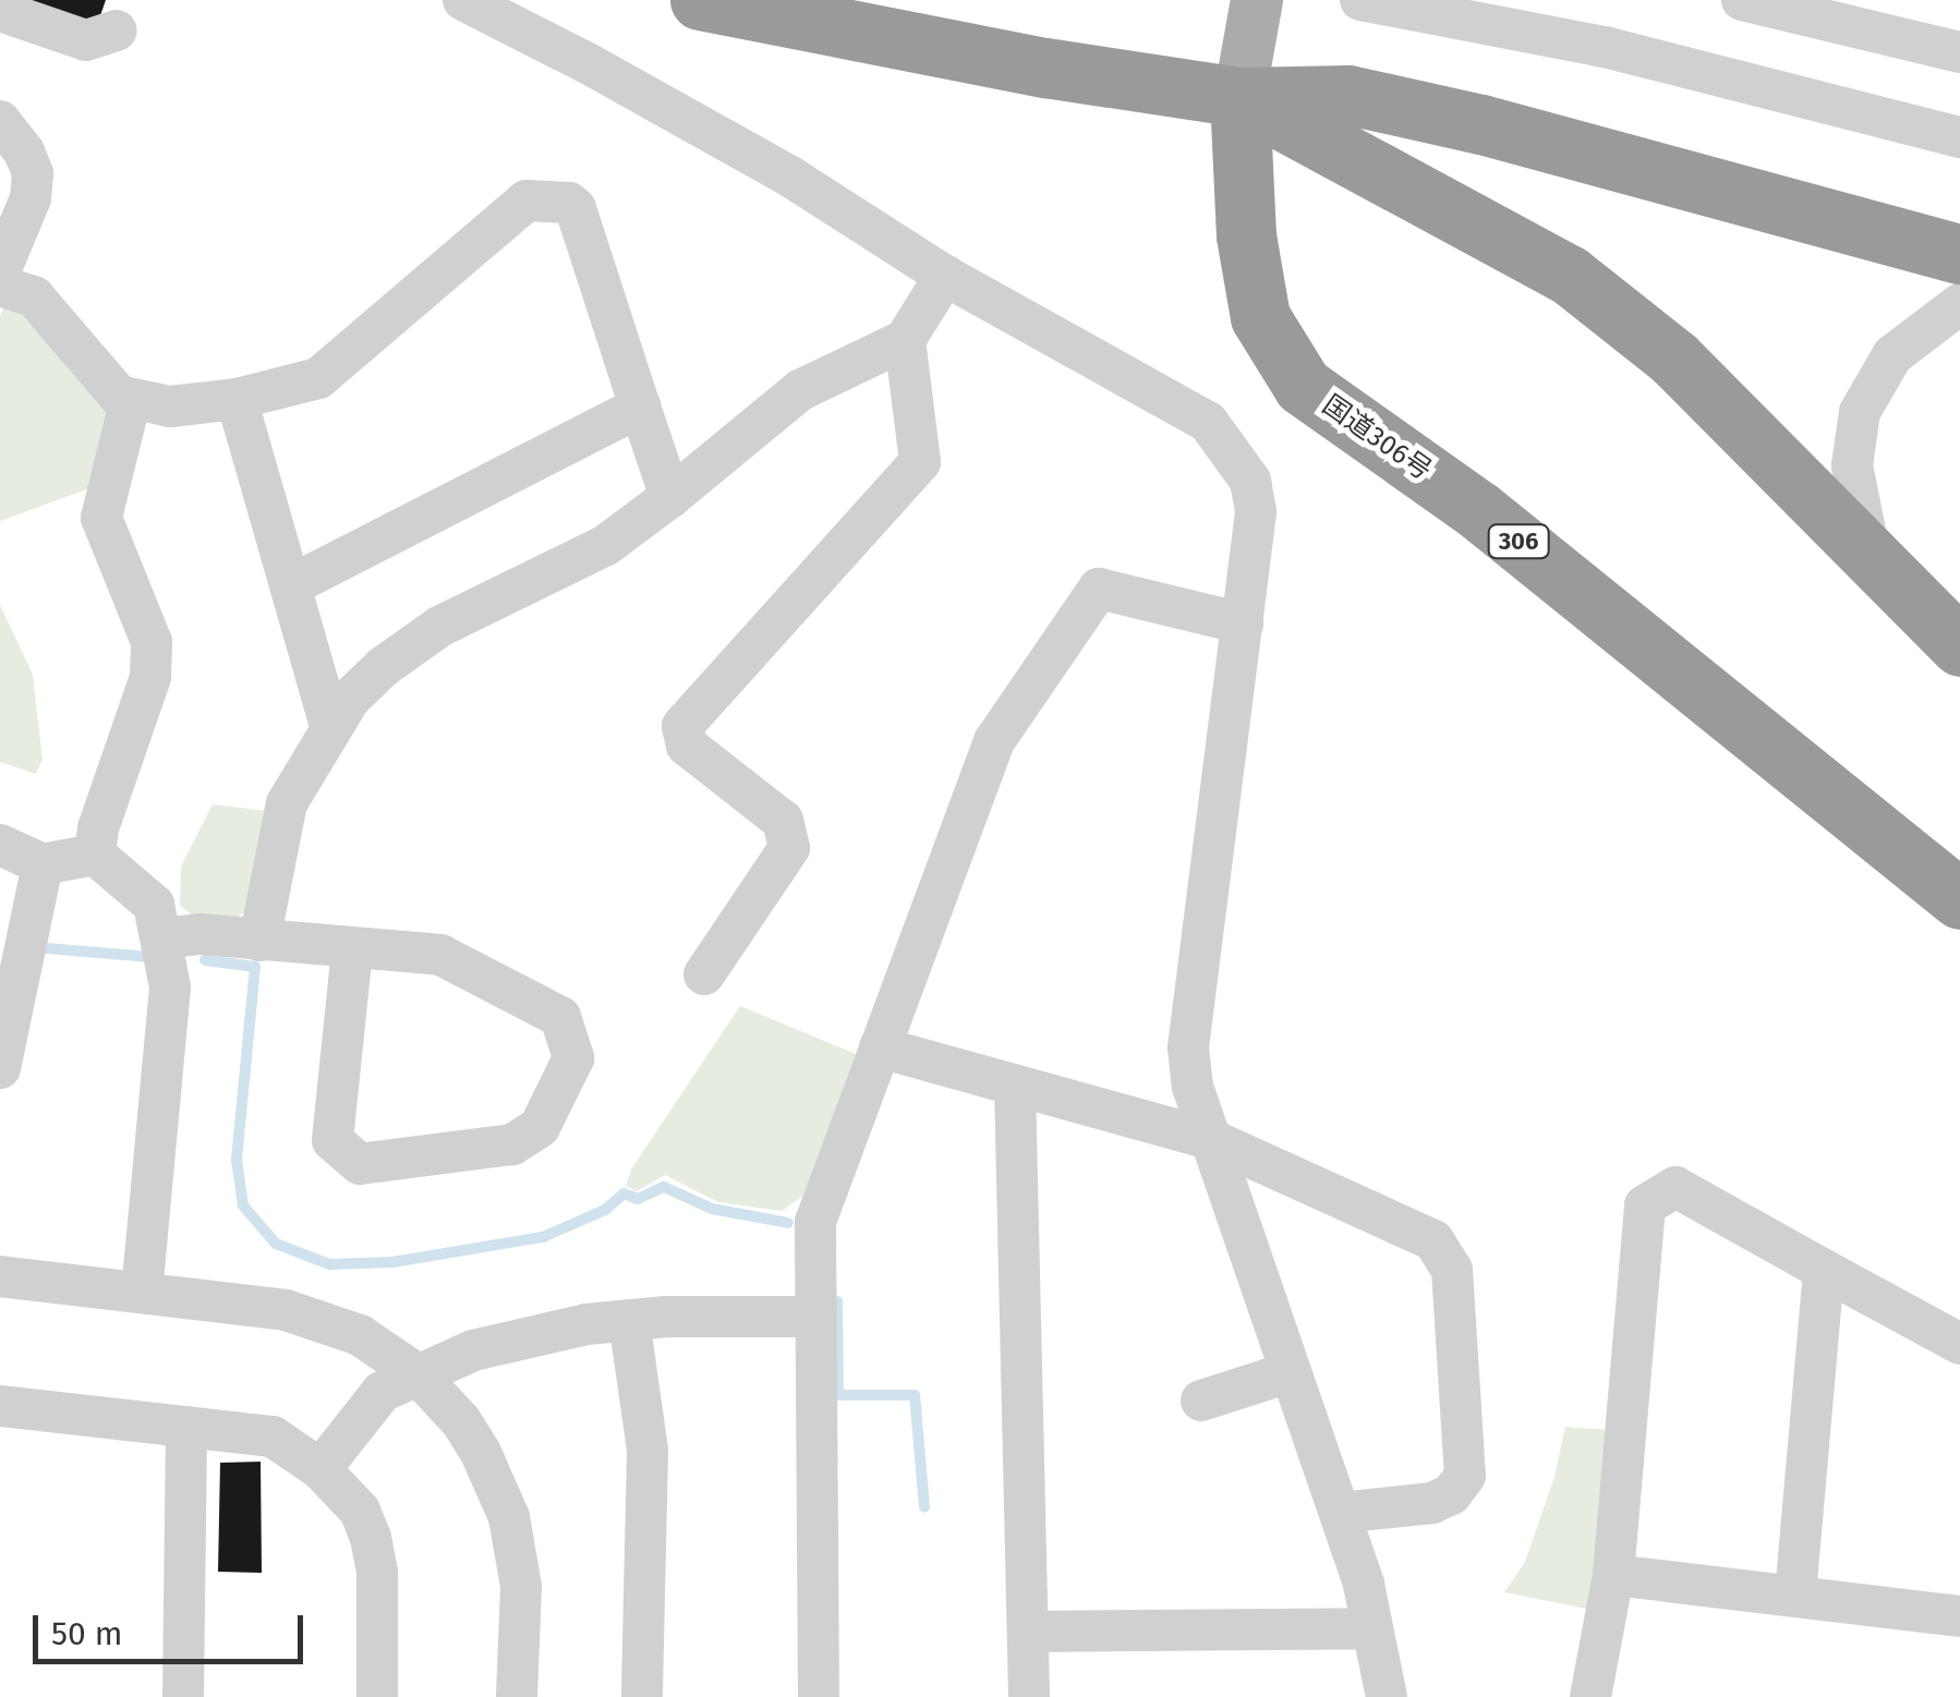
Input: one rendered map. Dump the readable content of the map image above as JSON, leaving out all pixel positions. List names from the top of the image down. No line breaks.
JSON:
{"streets":{"highway":["国道306号","306"]},"scale_bar":"50 m"}
